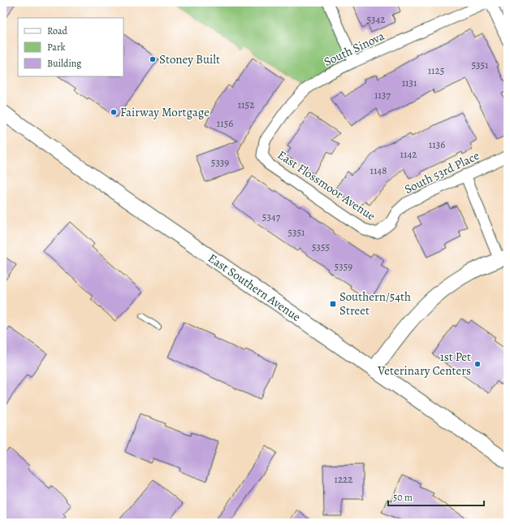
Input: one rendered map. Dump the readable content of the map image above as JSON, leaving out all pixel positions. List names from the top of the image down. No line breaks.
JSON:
{"streets":{"main road":["East Southern Avenue"],"street":["South Sinova","South 53rd Place","East Flossmoor Avenue"]},"crossings":[["South Sinova","East Flossmoor Avenue"],["South 53rd Place","East Flossmoor Avenue"]],"places":{"other":["Stoney Built","Fairway Mortgage","1st Pet Veterinary Centers"],"transit":["Southern/54th Street"]},"house_numbers":["5342","5351","1125","1131","1137","1152","1156","1136","1142","5339","1148","5347","5351","5355","5359","1222"],"legend":["Road","Park","Building"],"scale_bar":"50 m"}
